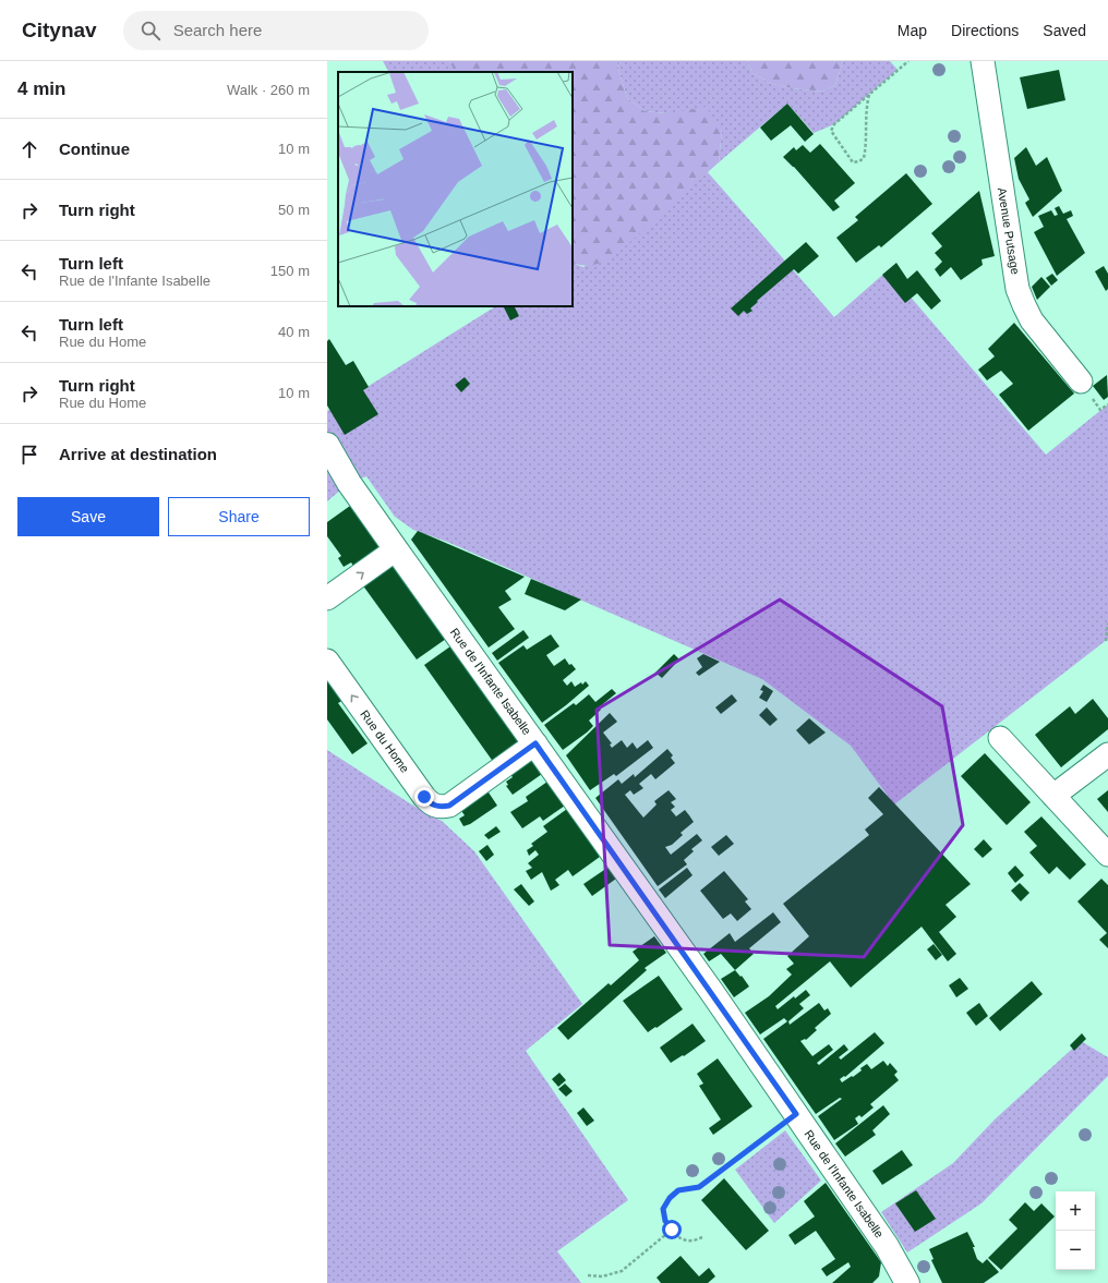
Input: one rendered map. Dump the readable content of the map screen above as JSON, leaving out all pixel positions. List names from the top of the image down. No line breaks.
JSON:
{"streets":{"street":["Avenue Putsage","Rue de l'Infante Isabelle","Rue du Home"]},"crossings":[["Rue de l'Infante Isabelle","Rue du Home"]],"page":{"header":"Citynav","search":"Search here","nav":["Map","Directions","Saved"],"heading":["4 min","Walk · 260 m"],"list":[["Continue","10 m"],["Turn right","50 m"],["Turn left","Rue de l'Infante Isabelle","150 m"],["Turn left","Rue du Home","40 m"],["Turn right","Rue du Home","10 m"],"Arrive at destination"],"buttons":["Save","Share"],"map_buttons":["+","−"]}}
